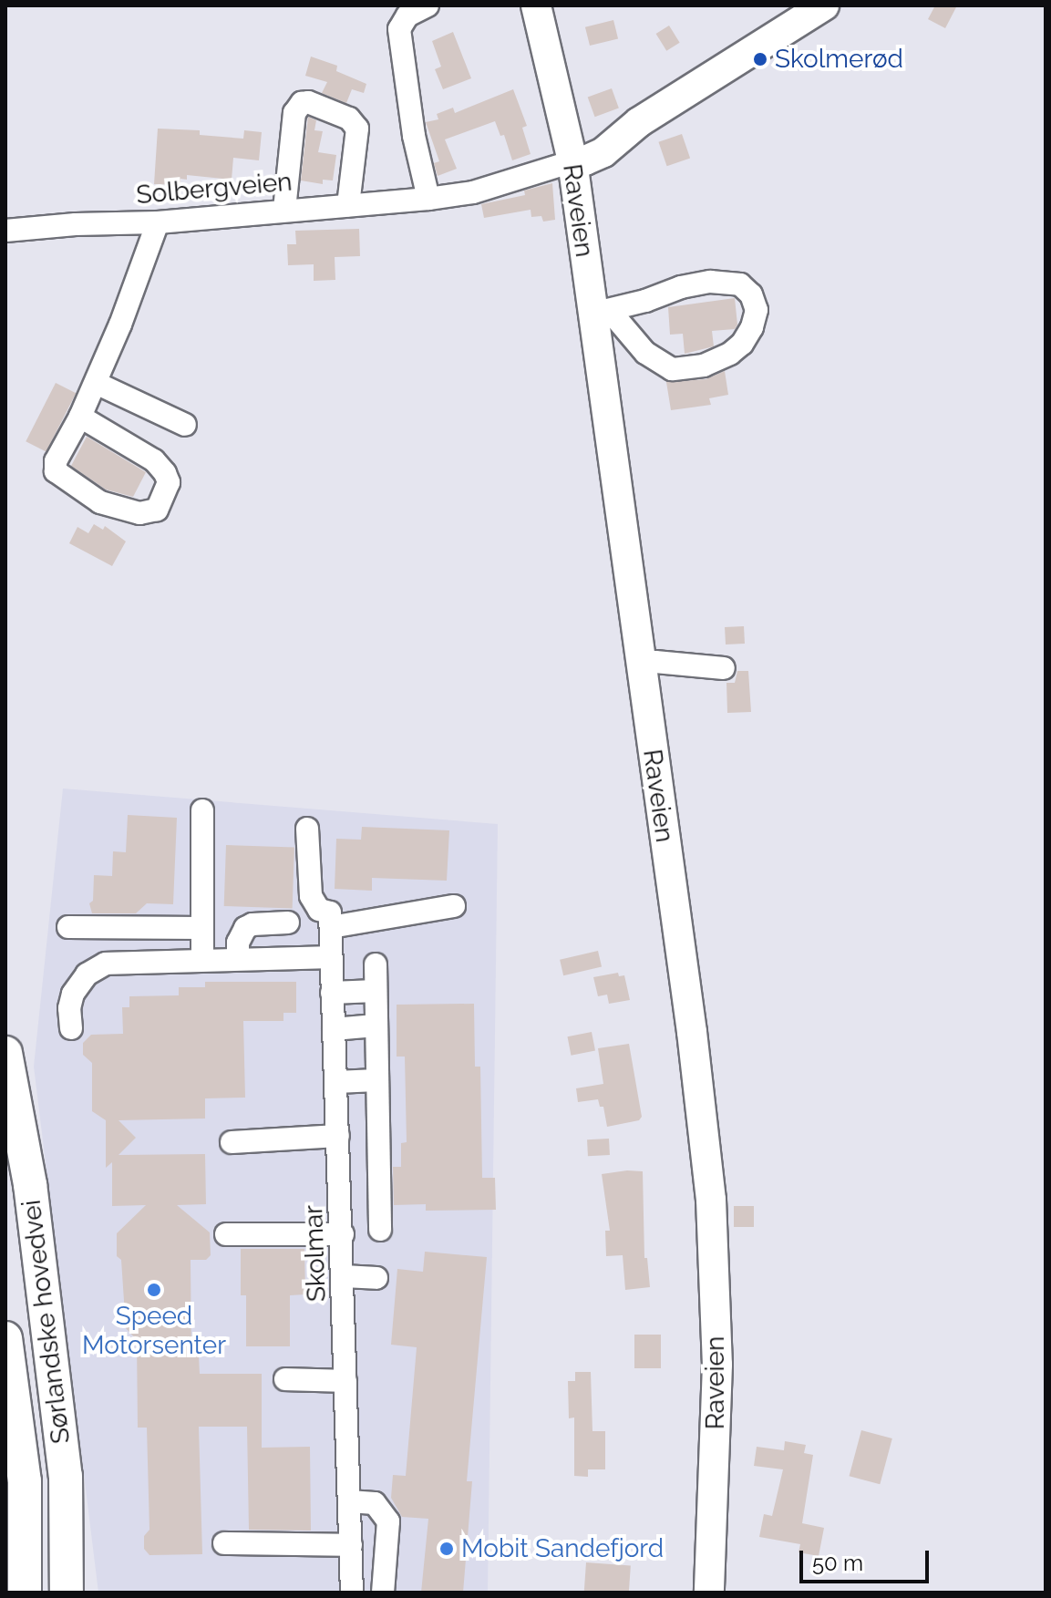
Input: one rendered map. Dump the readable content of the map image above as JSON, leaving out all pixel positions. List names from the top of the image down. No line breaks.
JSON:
{"streets":{"highway":["Sørlandske hovedvei"],"main road":["Raveien"],"street":["Solbergveien","Skolmar"]},"crossings":[["Solbergveien","Raveien"]],"places":["Skolmerød","Speed Motorsenter","Mobit Sandefjord"],"scale_bar":"50 m"}
